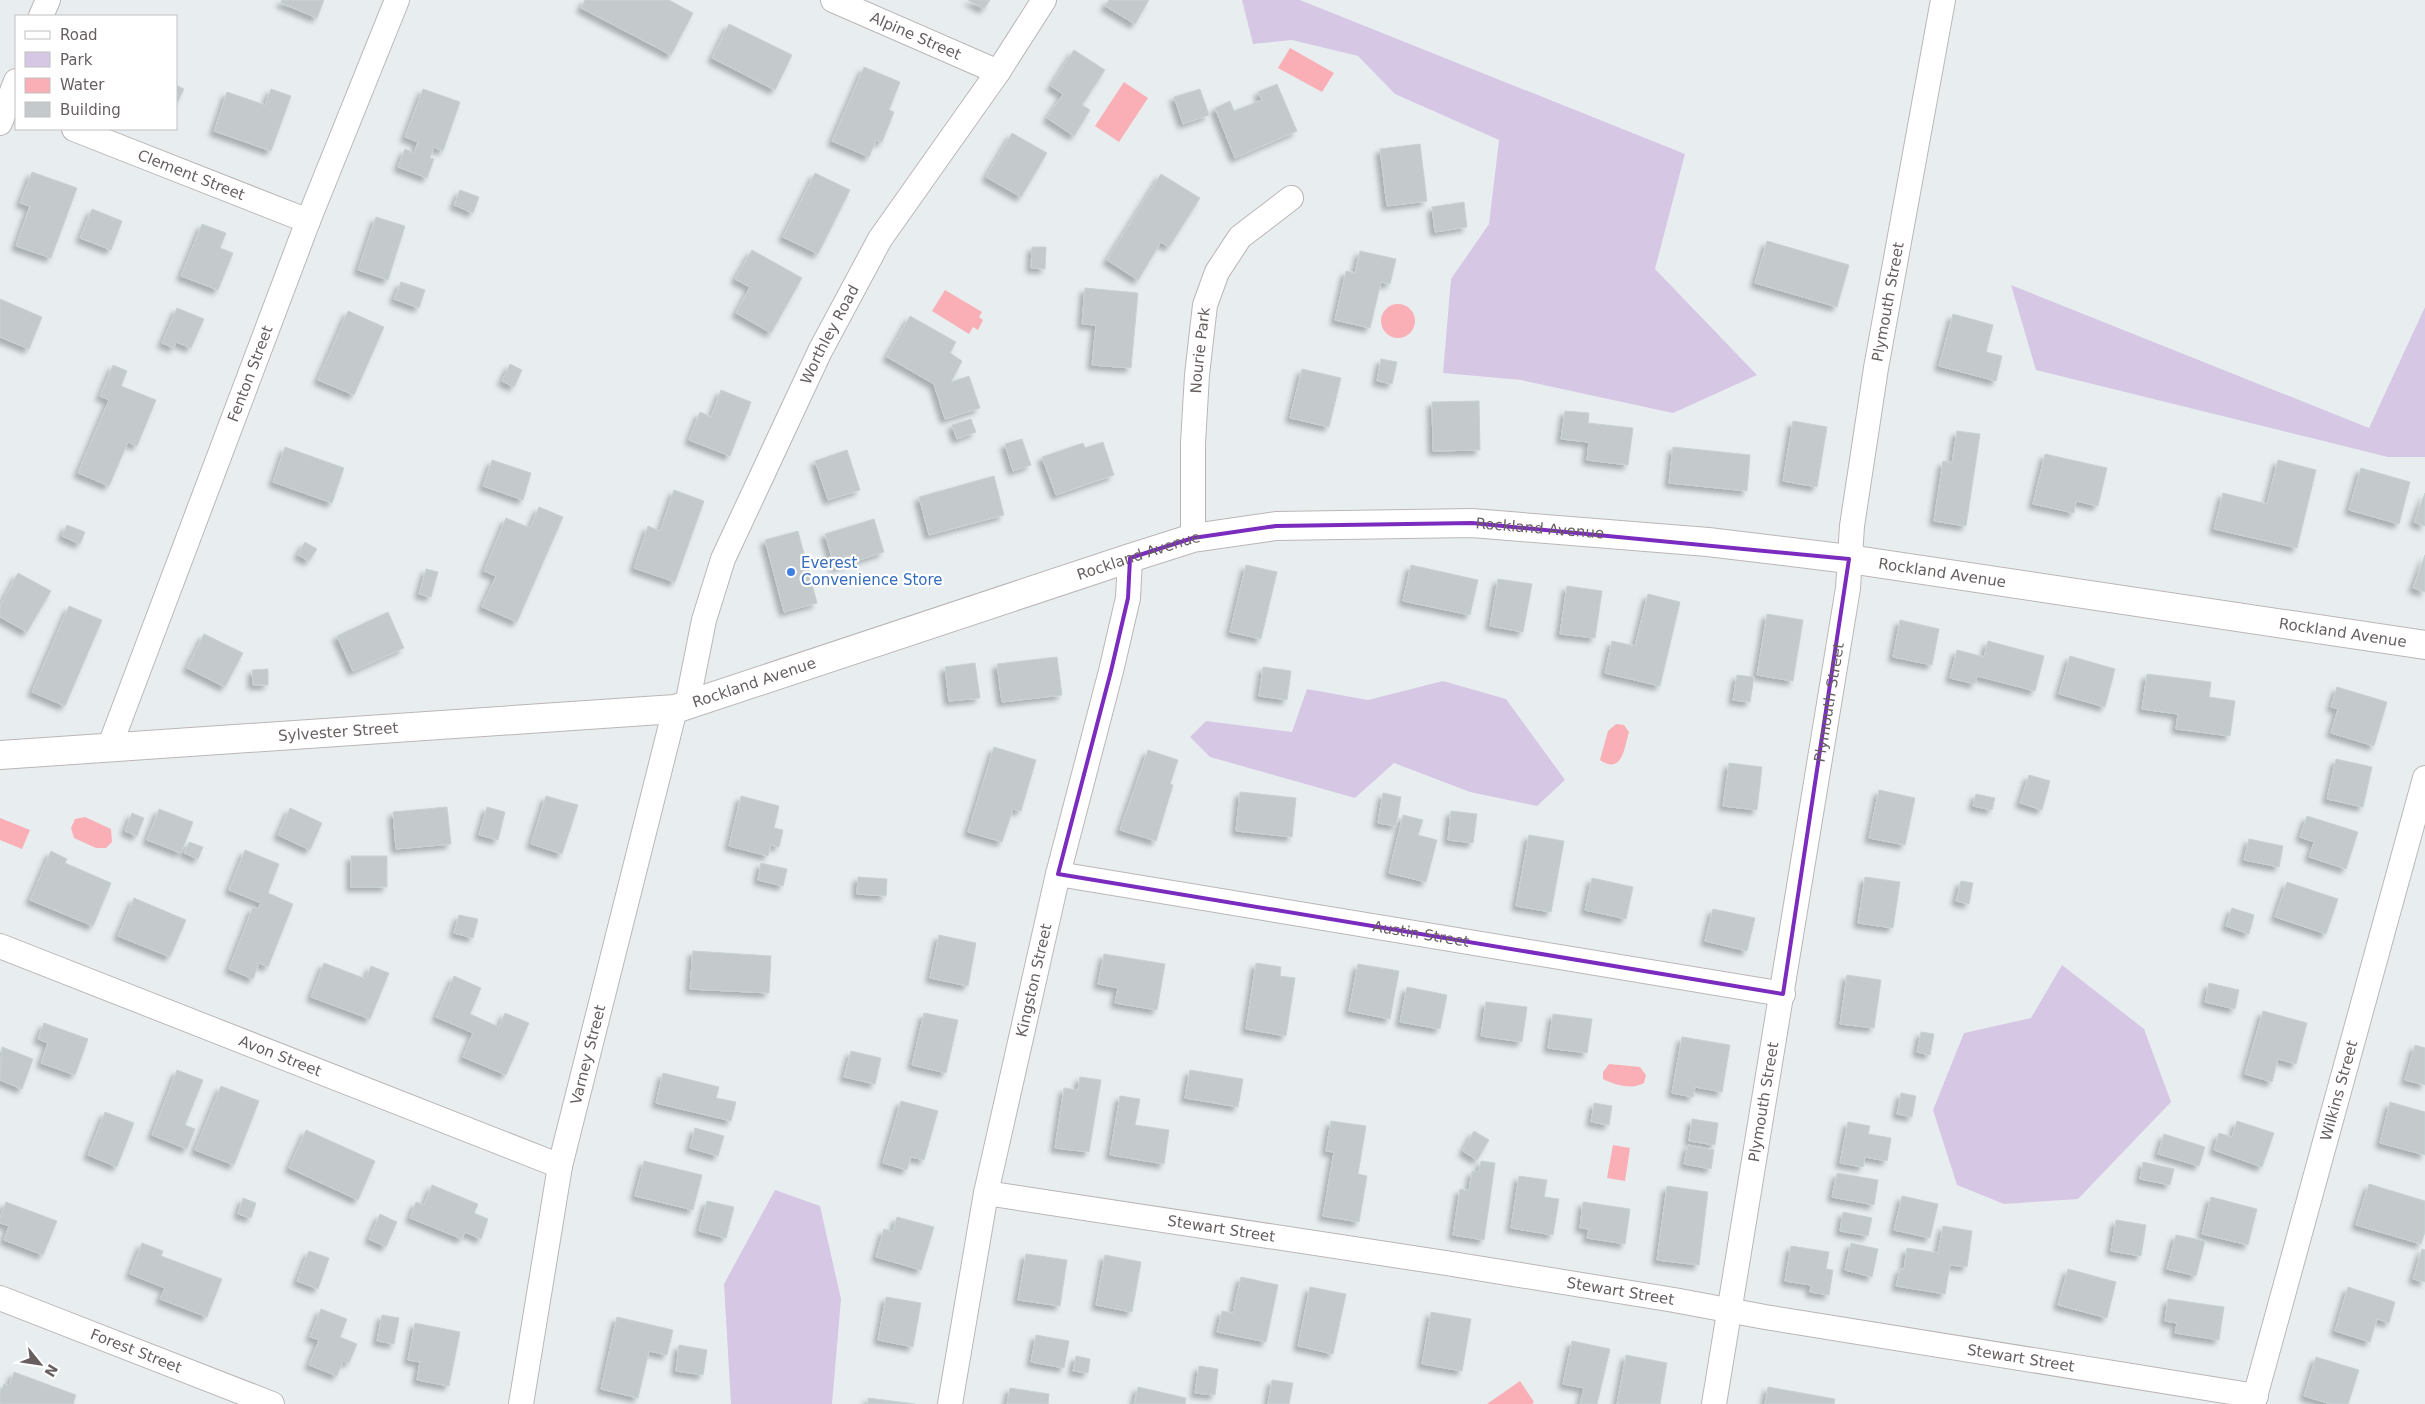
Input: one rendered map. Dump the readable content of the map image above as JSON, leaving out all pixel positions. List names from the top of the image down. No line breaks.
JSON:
{"streets":{"street":["Alpine Street","Clement Street","Plymouth Street","Worthley Road","Nourie Park","Fenton Street","Rockland Avenue","Sylvester Street","Austin Street","Kingston Street","Varney Street","Avon Street","Wilkins Street","Stewart Street","Forest Street"]},"crossings":[["Alpine Street","Worthley Road"],["Clement Street","Fenton Street"],["Plymouth Street","Rockland Avenue"],["Plymouth Street","Austin Street"],["Plymouth Street","Stewart Street"],["Worthley Road","Rockland Avenue"],["Worthley Road","Sylvester Street"],["Worthley Road","Varney Street"],["Nourie Park","Rockland Avenue"],["Fenton Street","Sylvester Street"],["Rockland Avenue","Sylvester Street"],["Rockland Avenue","Kingston Street"],["Rockland Avenue","Varney Street"],["Sylvester Street","Varney Street"],["Austin Street","Kingston Street"],["Kingston Street","Stewart Street"],["Varney Street","Avon Street"],["Wilkins Street","Stewart Street"]],"places":["Everest Convenience Store"],"legend":["Road","Park","Water","Building"],"north":"bottom right"}
